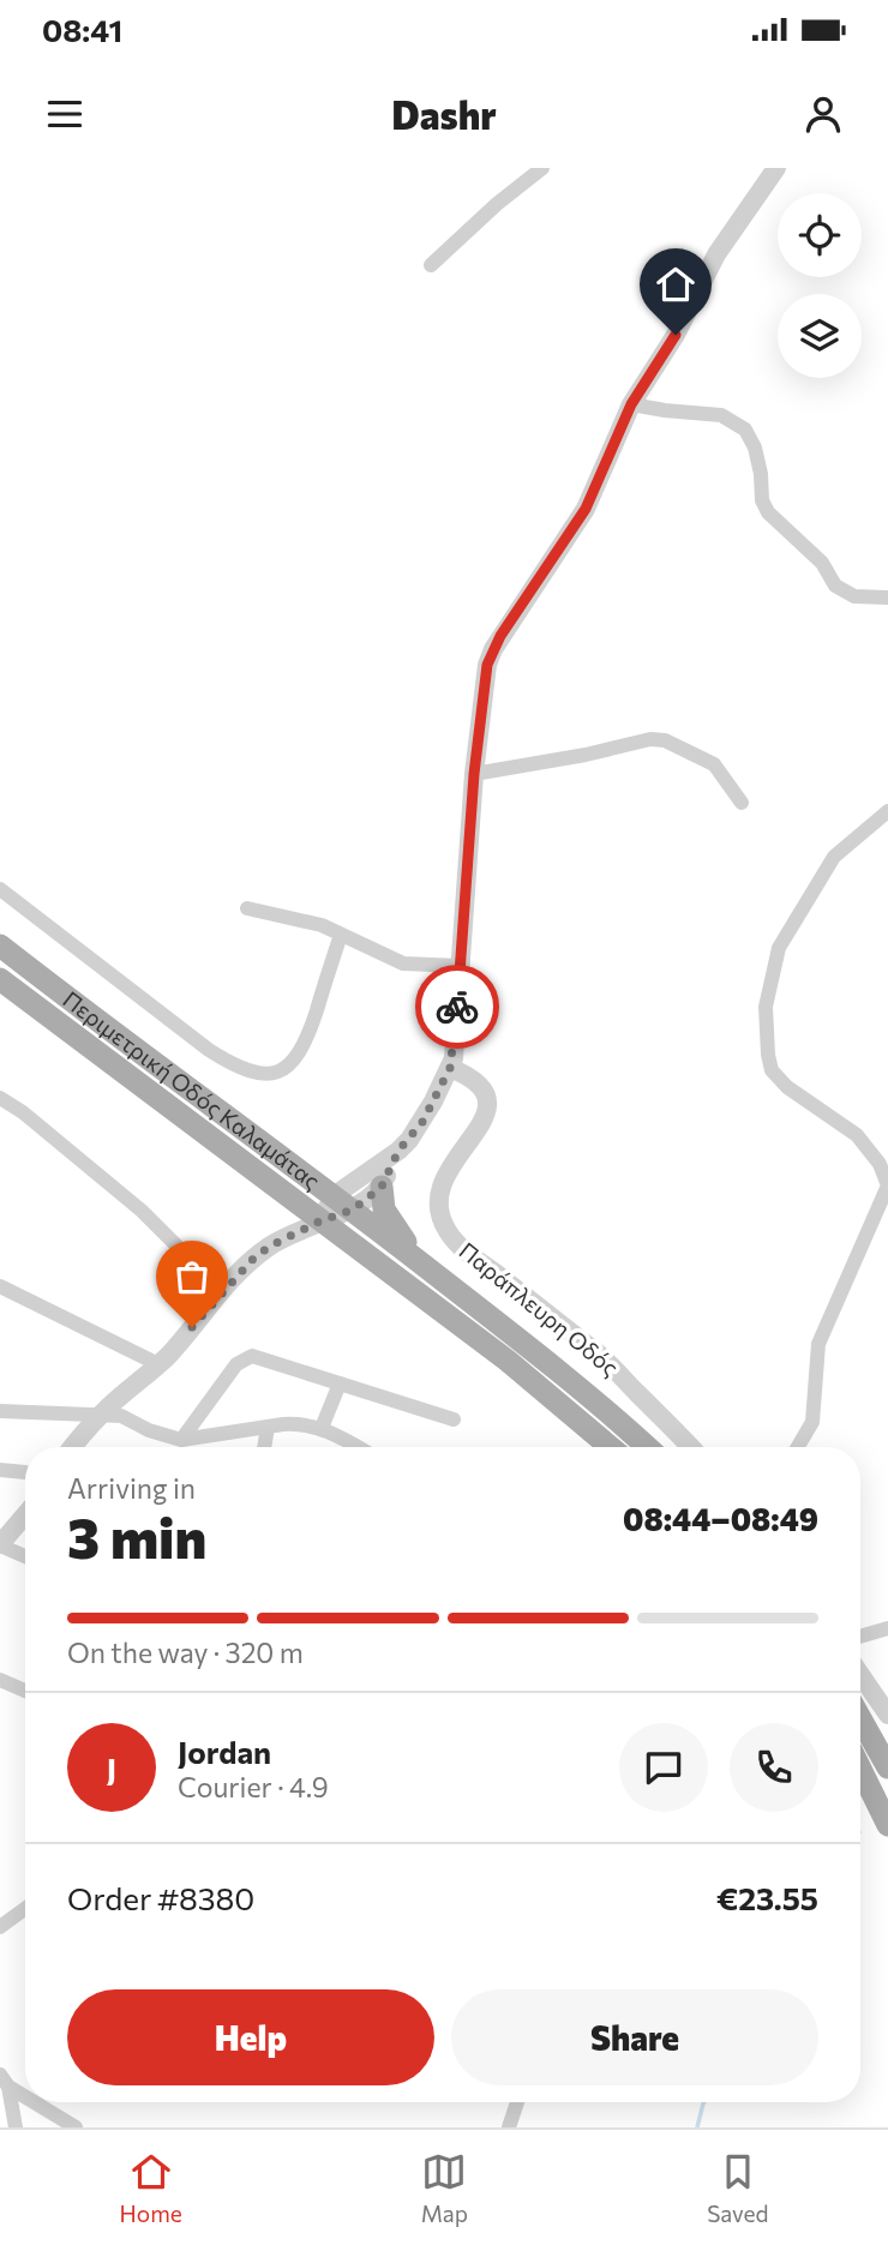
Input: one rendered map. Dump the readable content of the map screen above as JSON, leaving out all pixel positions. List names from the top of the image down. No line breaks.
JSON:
{"streets":{"main road":["Περιμετρική Οδός Καλαμάτας"],"street":["Παράπλευρη Οδός"]},"page":{"status":"08:41","header":"Dashr","heading":["3 min","Arriving in","08:44–08:49"],"panel":["Jordan","Courier · 4.9","Order #8380","€23.55"],"bar":"On the way · 320 m","round":"J","buttons":["Help","Share"],"tabs":["Home","Map","Saved"]}}
